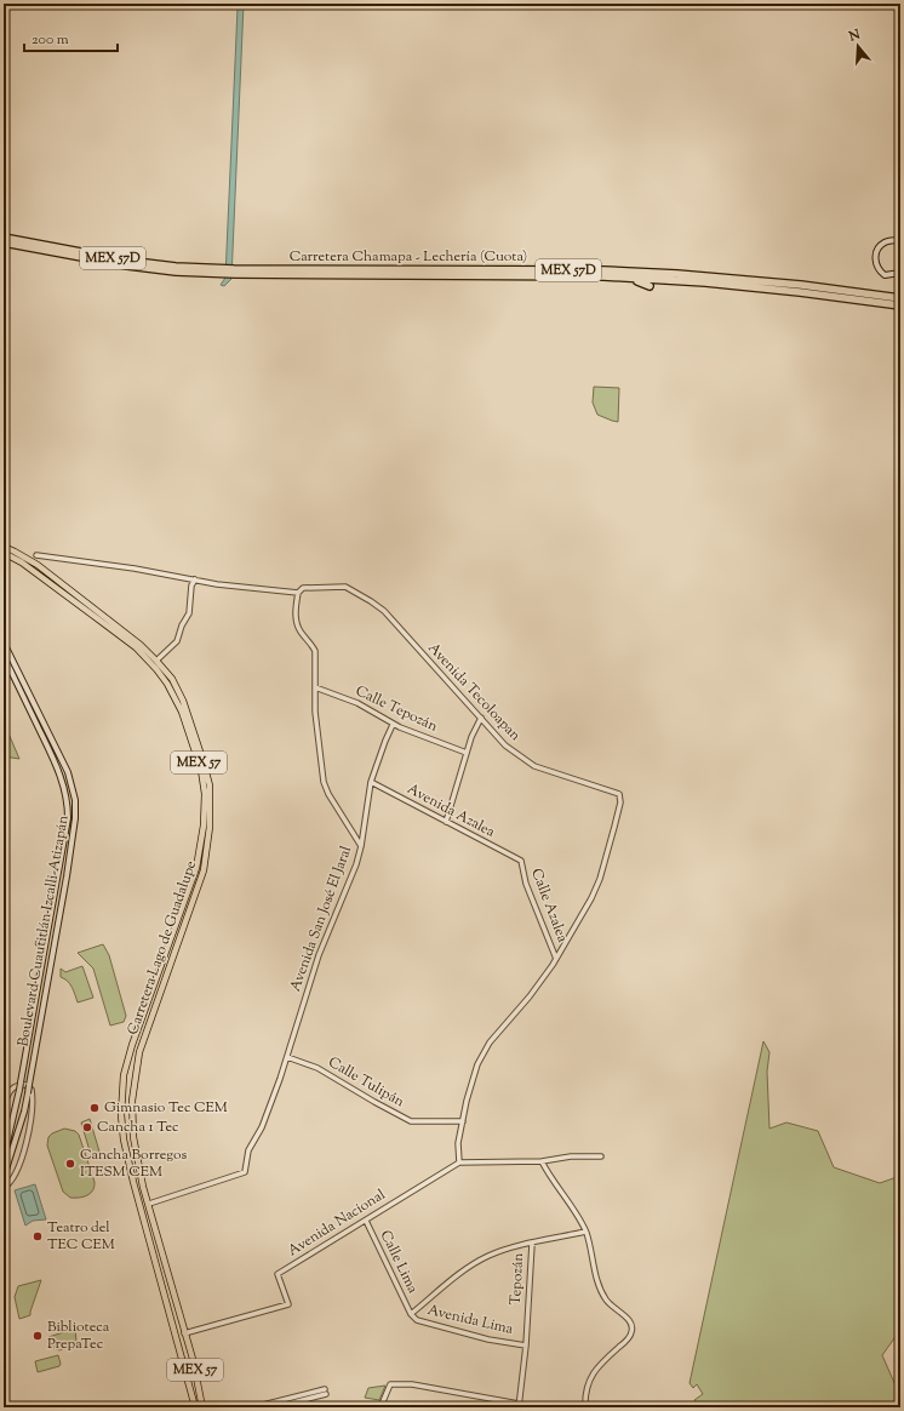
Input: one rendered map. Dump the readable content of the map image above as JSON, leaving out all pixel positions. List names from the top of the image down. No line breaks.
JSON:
{"streets":{"highway":["Carretera Chamapa - Lechería (Cuota)","MEX 57D"],"main road":["MEX 57","Boulevard Cuautitlán Izcalli-Atizapán","Carretera Lago de Guadalupe"],"street":["Avenida Tecoloapan","Calle Tepozán","Avenida Azalea","Calle Azalea","Avenida San José El Jaral","Calle Tulipán","Avenida Nacional","Calle Lima","Tepozán","Avenida Lima"]},"crossings":[["Avenida Tecoloapan","Calle Azalea"],["Avenida Tecoloapan","Avenida San José El Jaral"],["Avenida Tecoloapan","Calle Tulipán"],["Avenida Tecoloapan","Avenida Nacional"],["Calle Tepozán","Avenida San José El Jaral"],["Avenida Azalea","Calle Azalea"],["Avenida San José El Jaral","Carretera Lago de Guadalupe"],["Avenida San José El Jaral","Calle Tulipán"],["Carretera Lago de Guadalupe","Avenida Nacional"],["Avenida Nacional","Calle Lima"],["Calle Lima","Avenida Lima"],["Tepozán","Avenida Lima"]],"places":["Gimnasio Tec CEM","Cancha 1 Tec","Cancha Borregos ITESM CEM","Teatro del TEC CEM","Biblioteca PrepaTec"],"scale_bar":"200 m","north":"top"}
